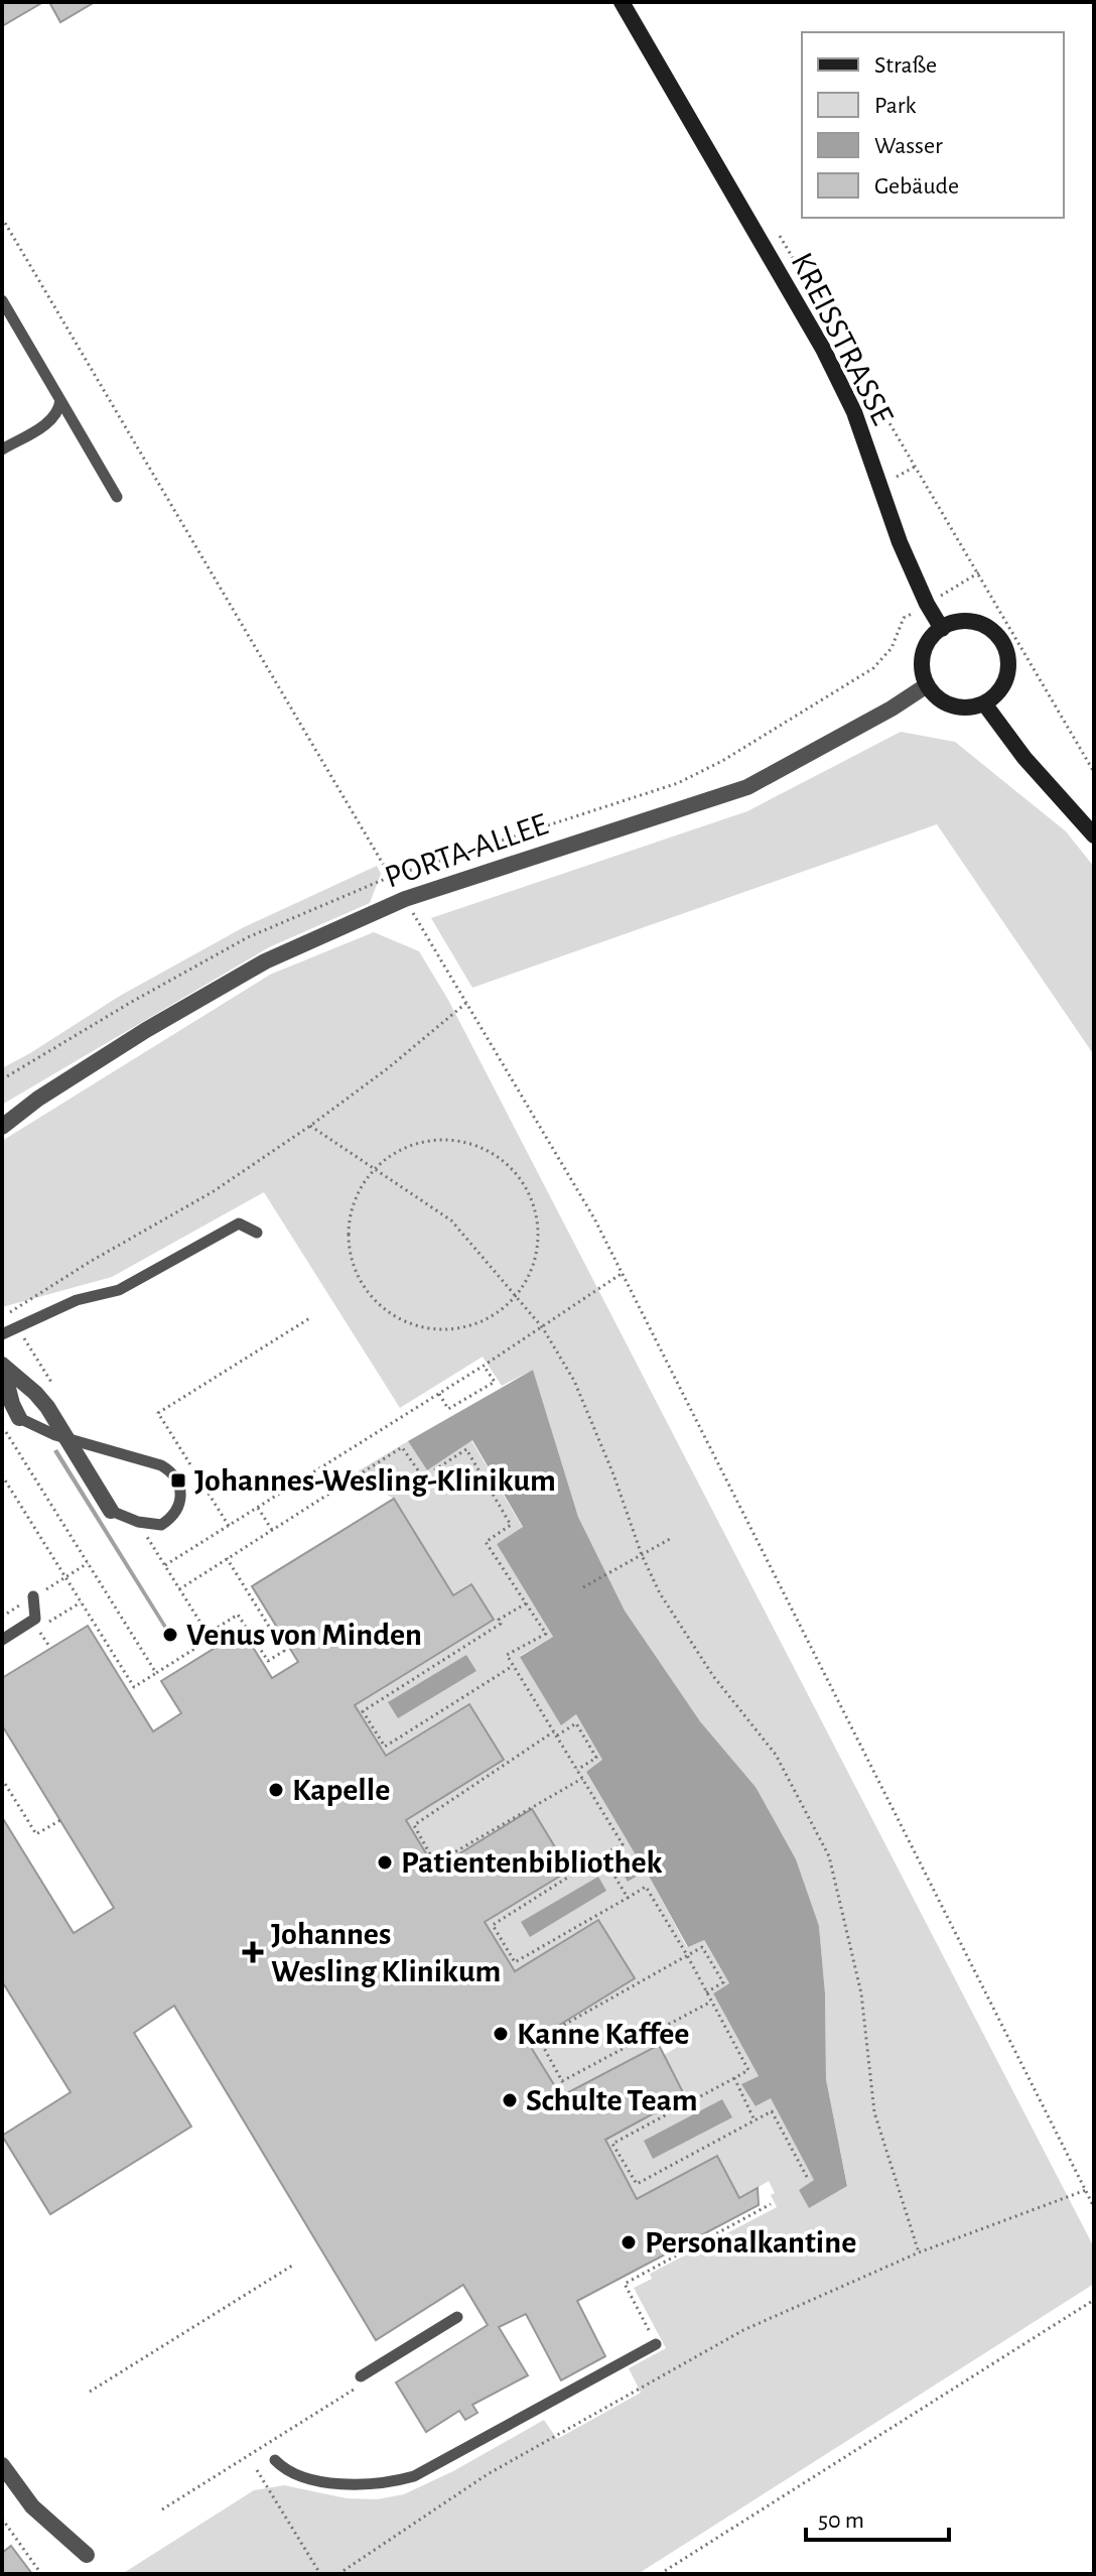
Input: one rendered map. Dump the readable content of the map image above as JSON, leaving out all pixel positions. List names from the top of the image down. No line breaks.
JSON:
{"streets":{"main road":["KREISSTRASSE"],"street":["PORTA-ALLEE"]},"crossings":[["KREISSTRASSE","PORTA-ALLEE"]],"places":{"transit":["Johannes-Wesling-Klinikum"],"other":["Venus von Minden","Kapelle","Patientenbibliothek","Kanne Kaffee","Schulte Team","Personalkantine"],"health":["Johannes Wesling Klinikum"]},"legend":["Straße","Park","Wasser","Gebäude"],"scale_bar":"50 m"}
